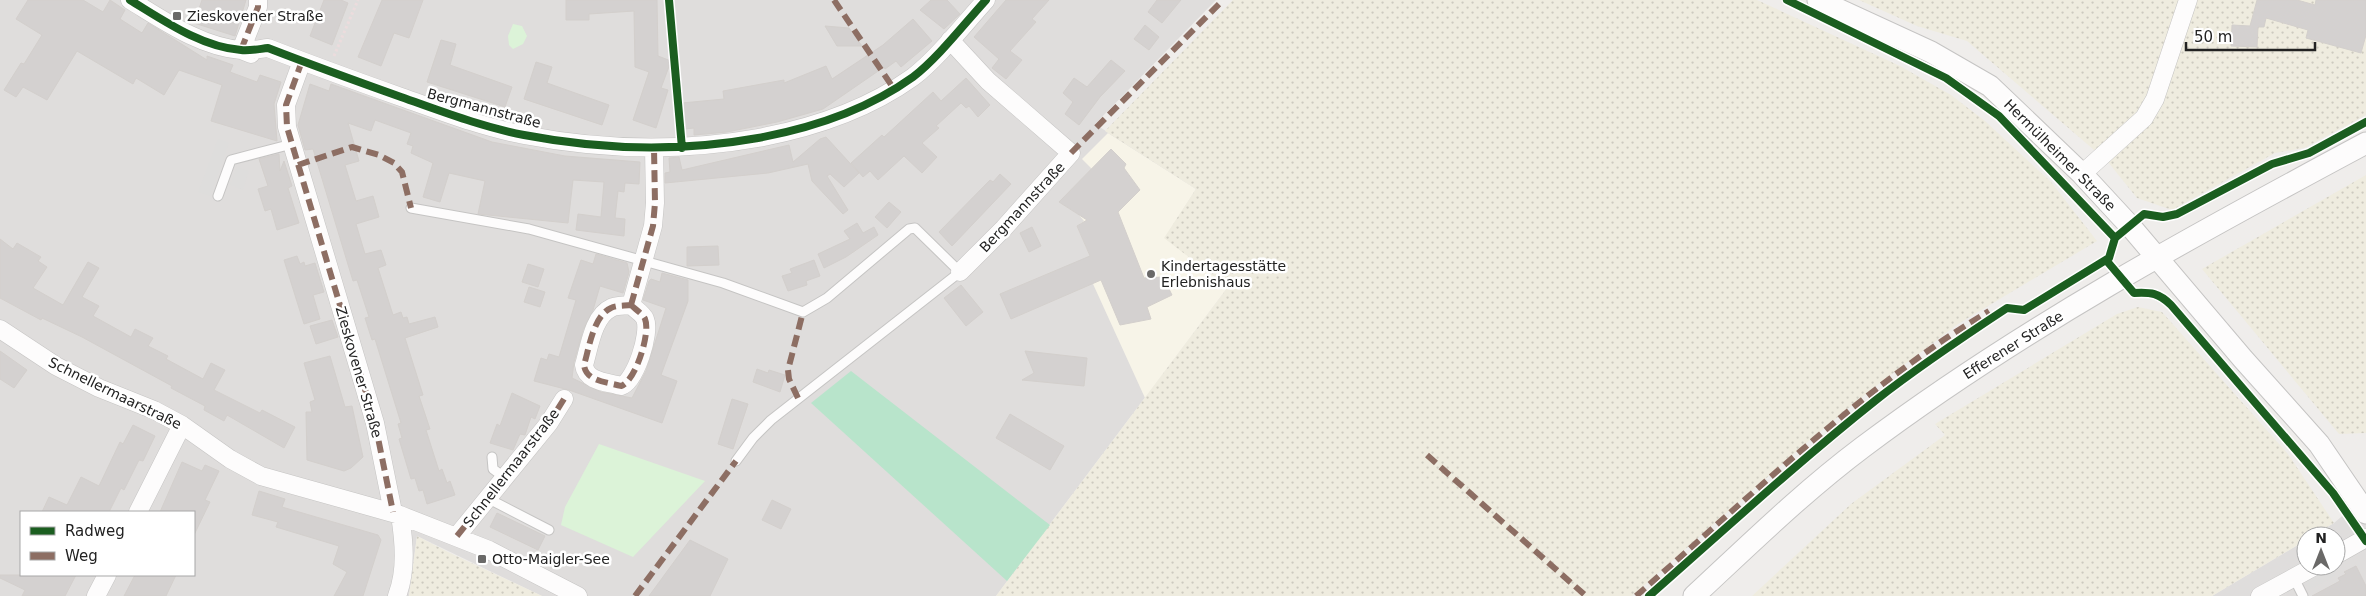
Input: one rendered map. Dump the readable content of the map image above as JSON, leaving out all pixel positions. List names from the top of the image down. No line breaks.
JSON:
{"streets":{"street":["Bergmannstraße","Hermülheimer Straße","Efferener Straße","Zieskovener Straße","Schnellermaarstraße"]},"crossings":[["Bergmannstraße","Zieskovener Straße"],["Hermülheimer Straße","Efferener Straße"],["Zieskovener Straße","Schnellermaarstraße"]],"places":{"transit":["Zieskovener Straße","Otto-Maigler-See"],"other":["Kindertagesstätte Erlebnishaus"]},"legend":["Radweg","Weg"],"scale_bar":"50 m","north":"top"}
